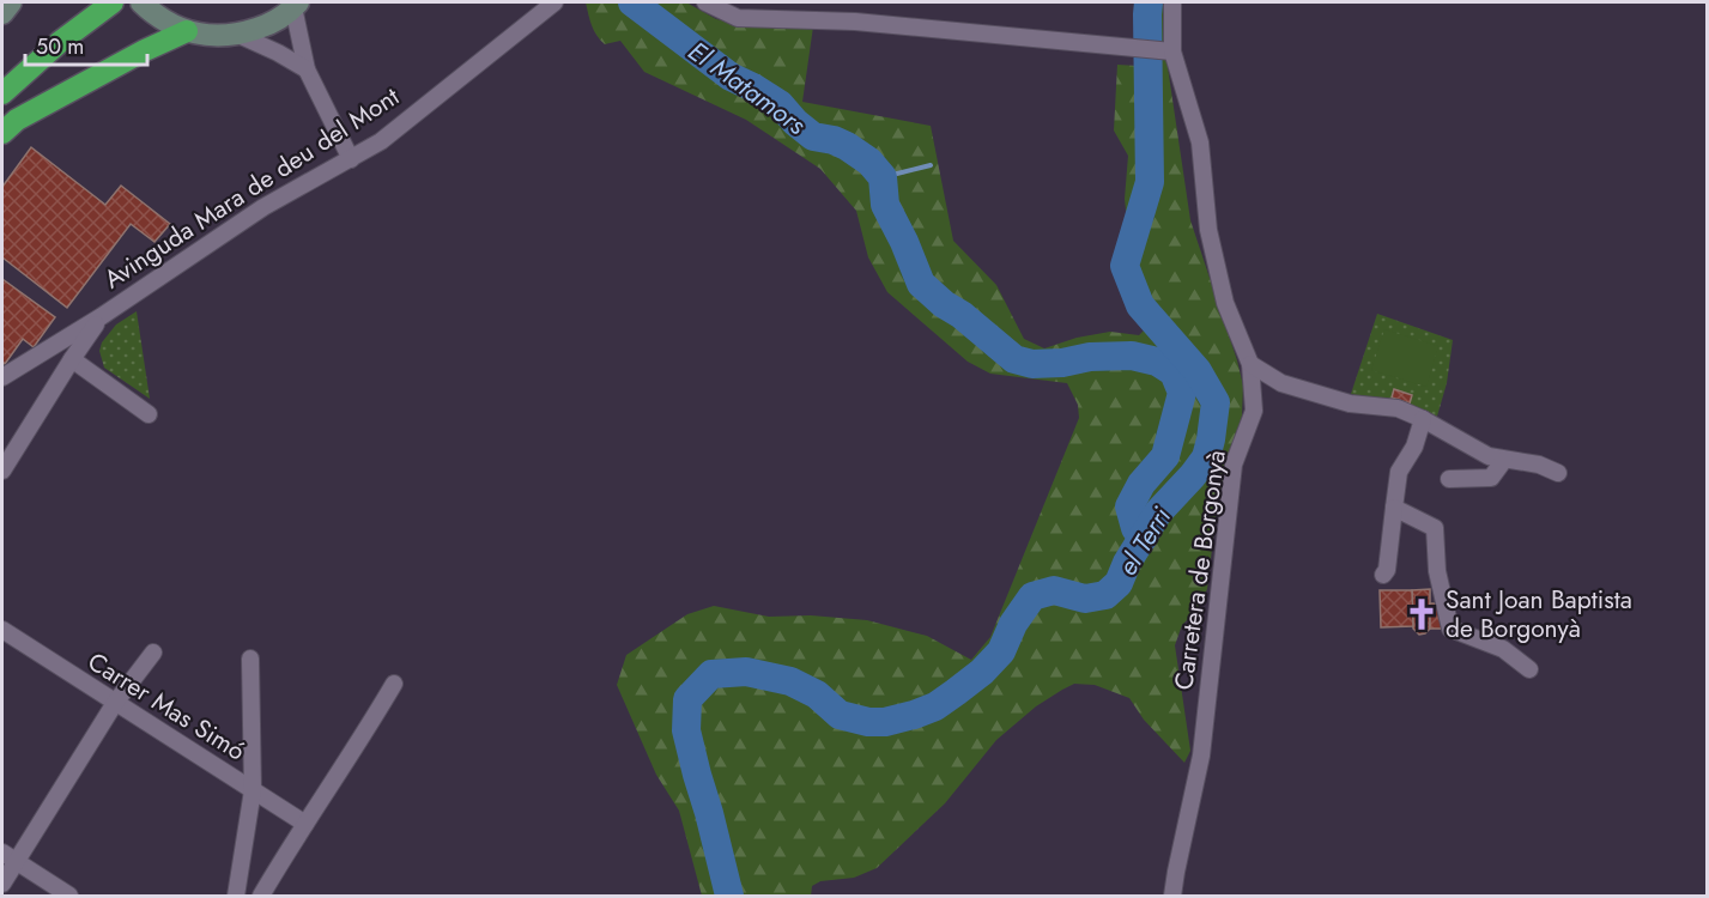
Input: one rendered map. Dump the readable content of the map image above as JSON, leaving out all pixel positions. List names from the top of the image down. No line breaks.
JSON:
{"streets":{"street":["Avinguda Mara de deu del Mont","Carretera de Borgonyà","Carrer Mas Simó"]},"water":["El Matamors","el Terri"],"places":{"church":["Sant Joan Baptista de Borgonyà"]},"scale_bar":"50 m"}
